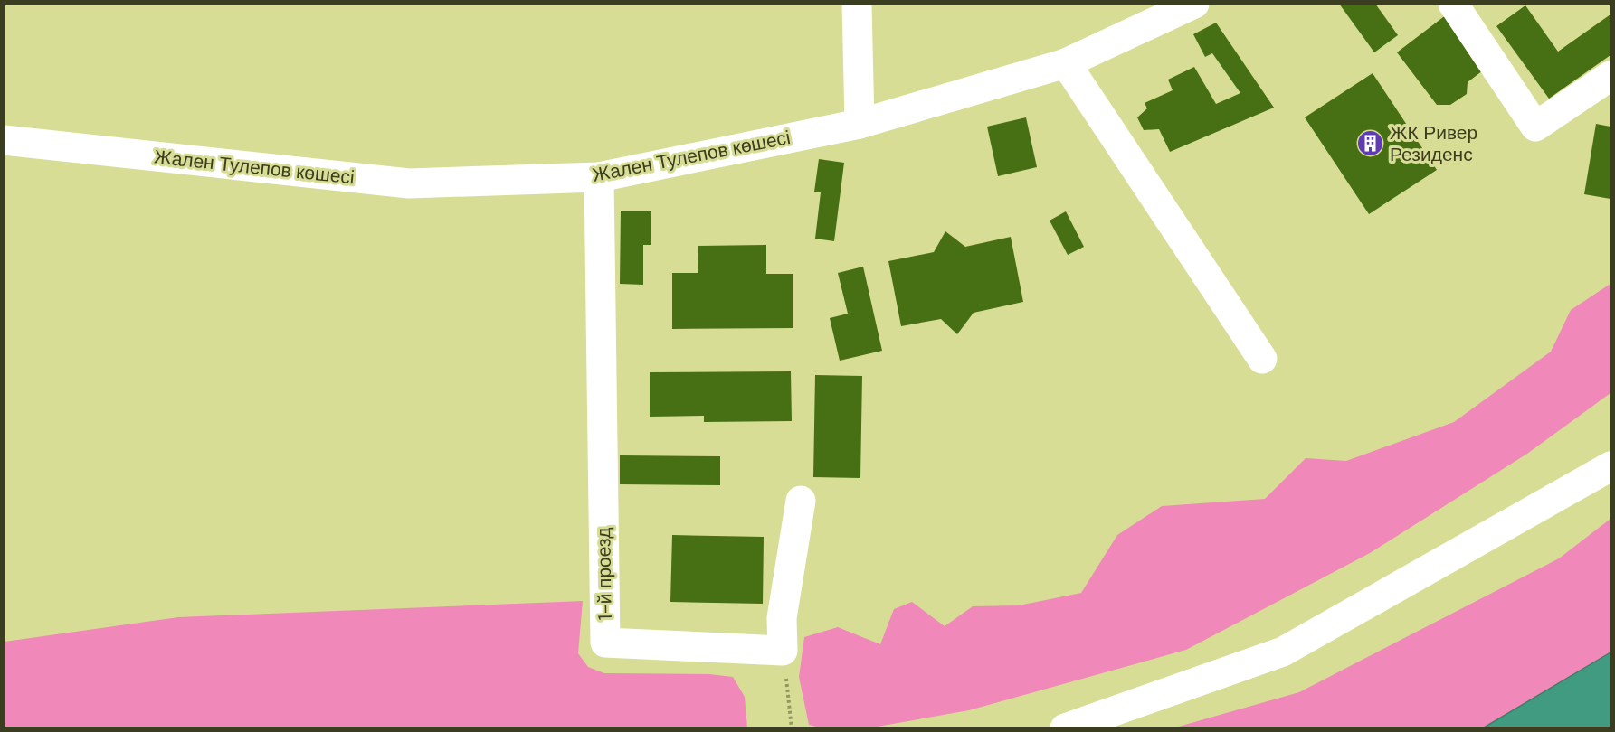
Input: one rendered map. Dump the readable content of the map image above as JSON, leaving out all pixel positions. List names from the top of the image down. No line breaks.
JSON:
{"streets":{"street":["Жален Тулепов көшесі","1-й проезд"]},"crossings":[["Жален Тулепов көшесі","1-й проезд"]],"places":{"building":["ЖК Ривер Резиденс"]}}
